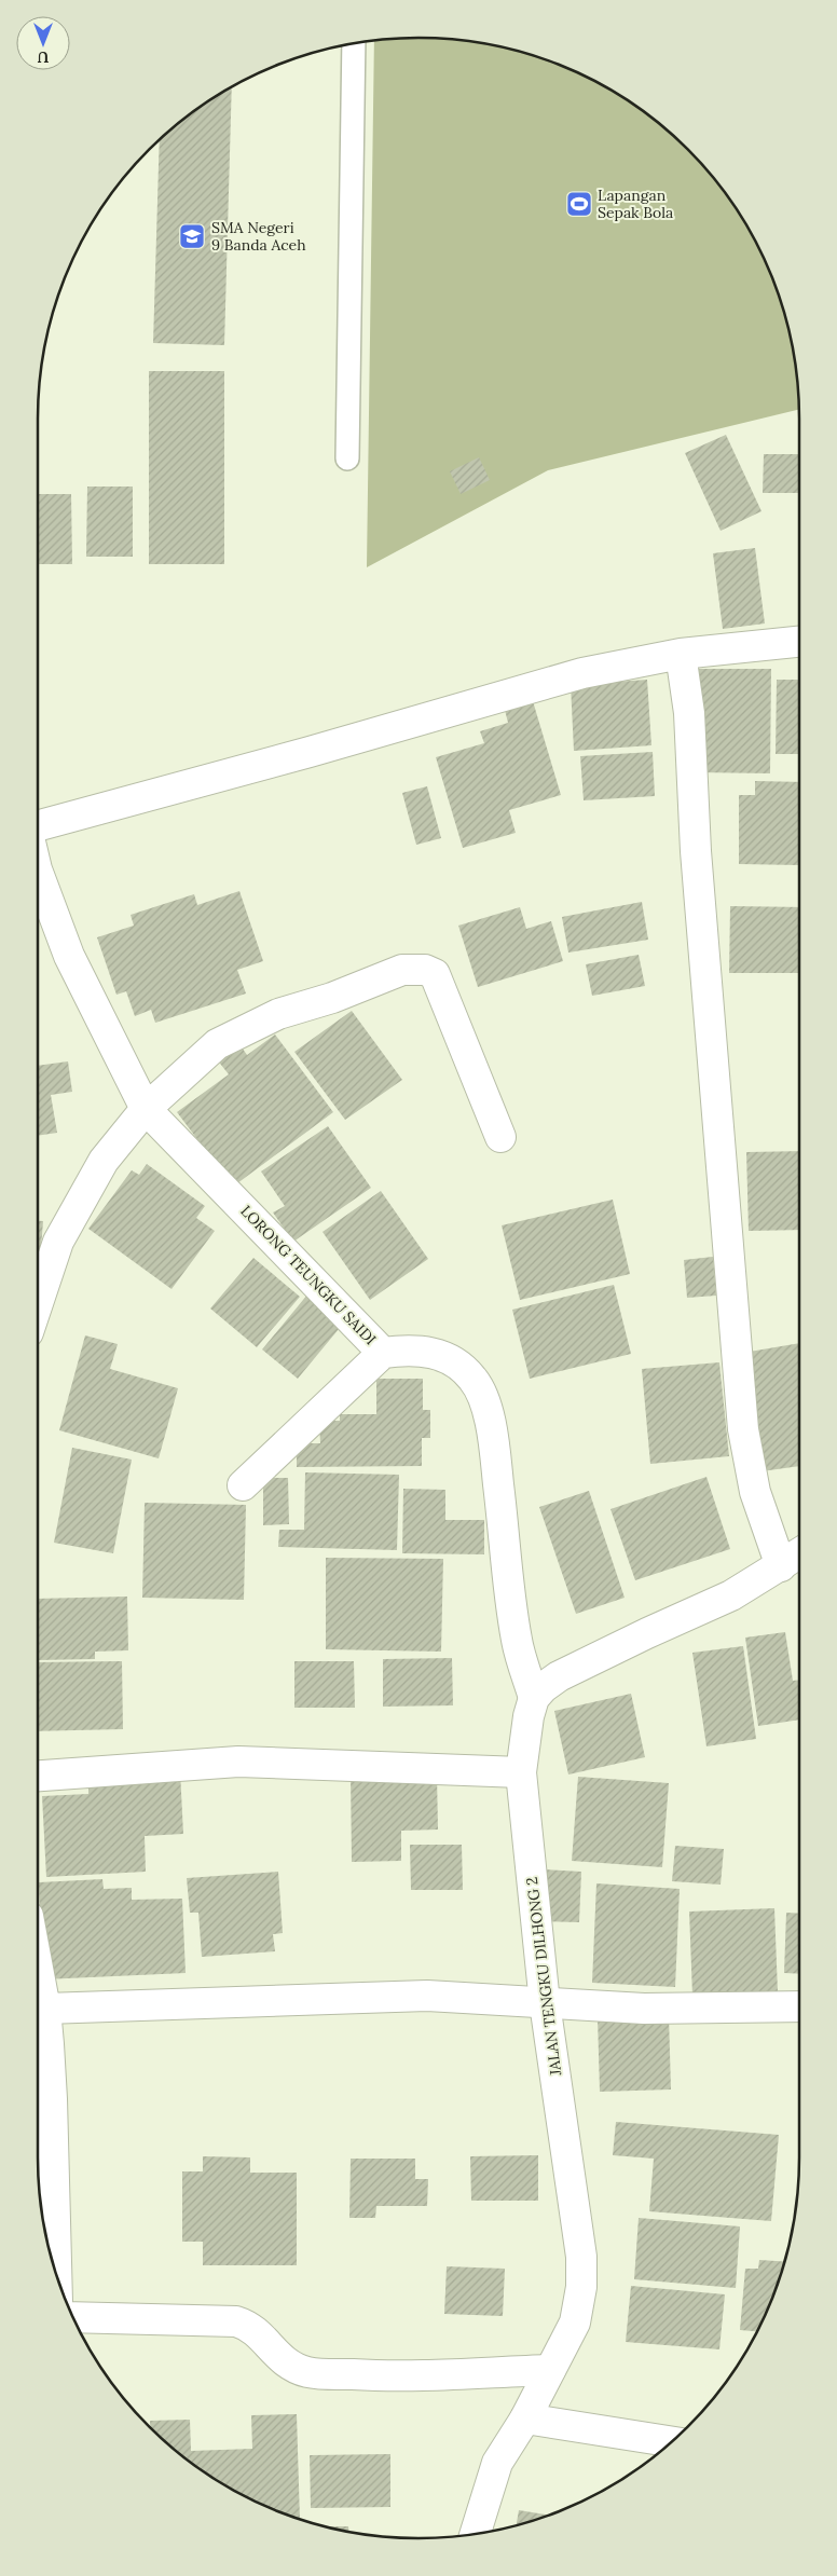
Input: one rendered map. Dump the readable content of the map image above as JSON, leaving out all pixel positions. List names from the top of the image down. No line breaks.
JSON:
{"streets":{"street":["LORONG TEUNGKU SAIDI","JALAN TENGKU DILHONG 2"]},"crossings":[["LORONG TEUNGKU SAIDI","JALAN TENGKU DILHONG 2"]],"places":{"sports":["Lapangan Sepak Bola"],"school or university":["SMA Negeri 9 Banda Aceh"]},"north":"bottom"}
